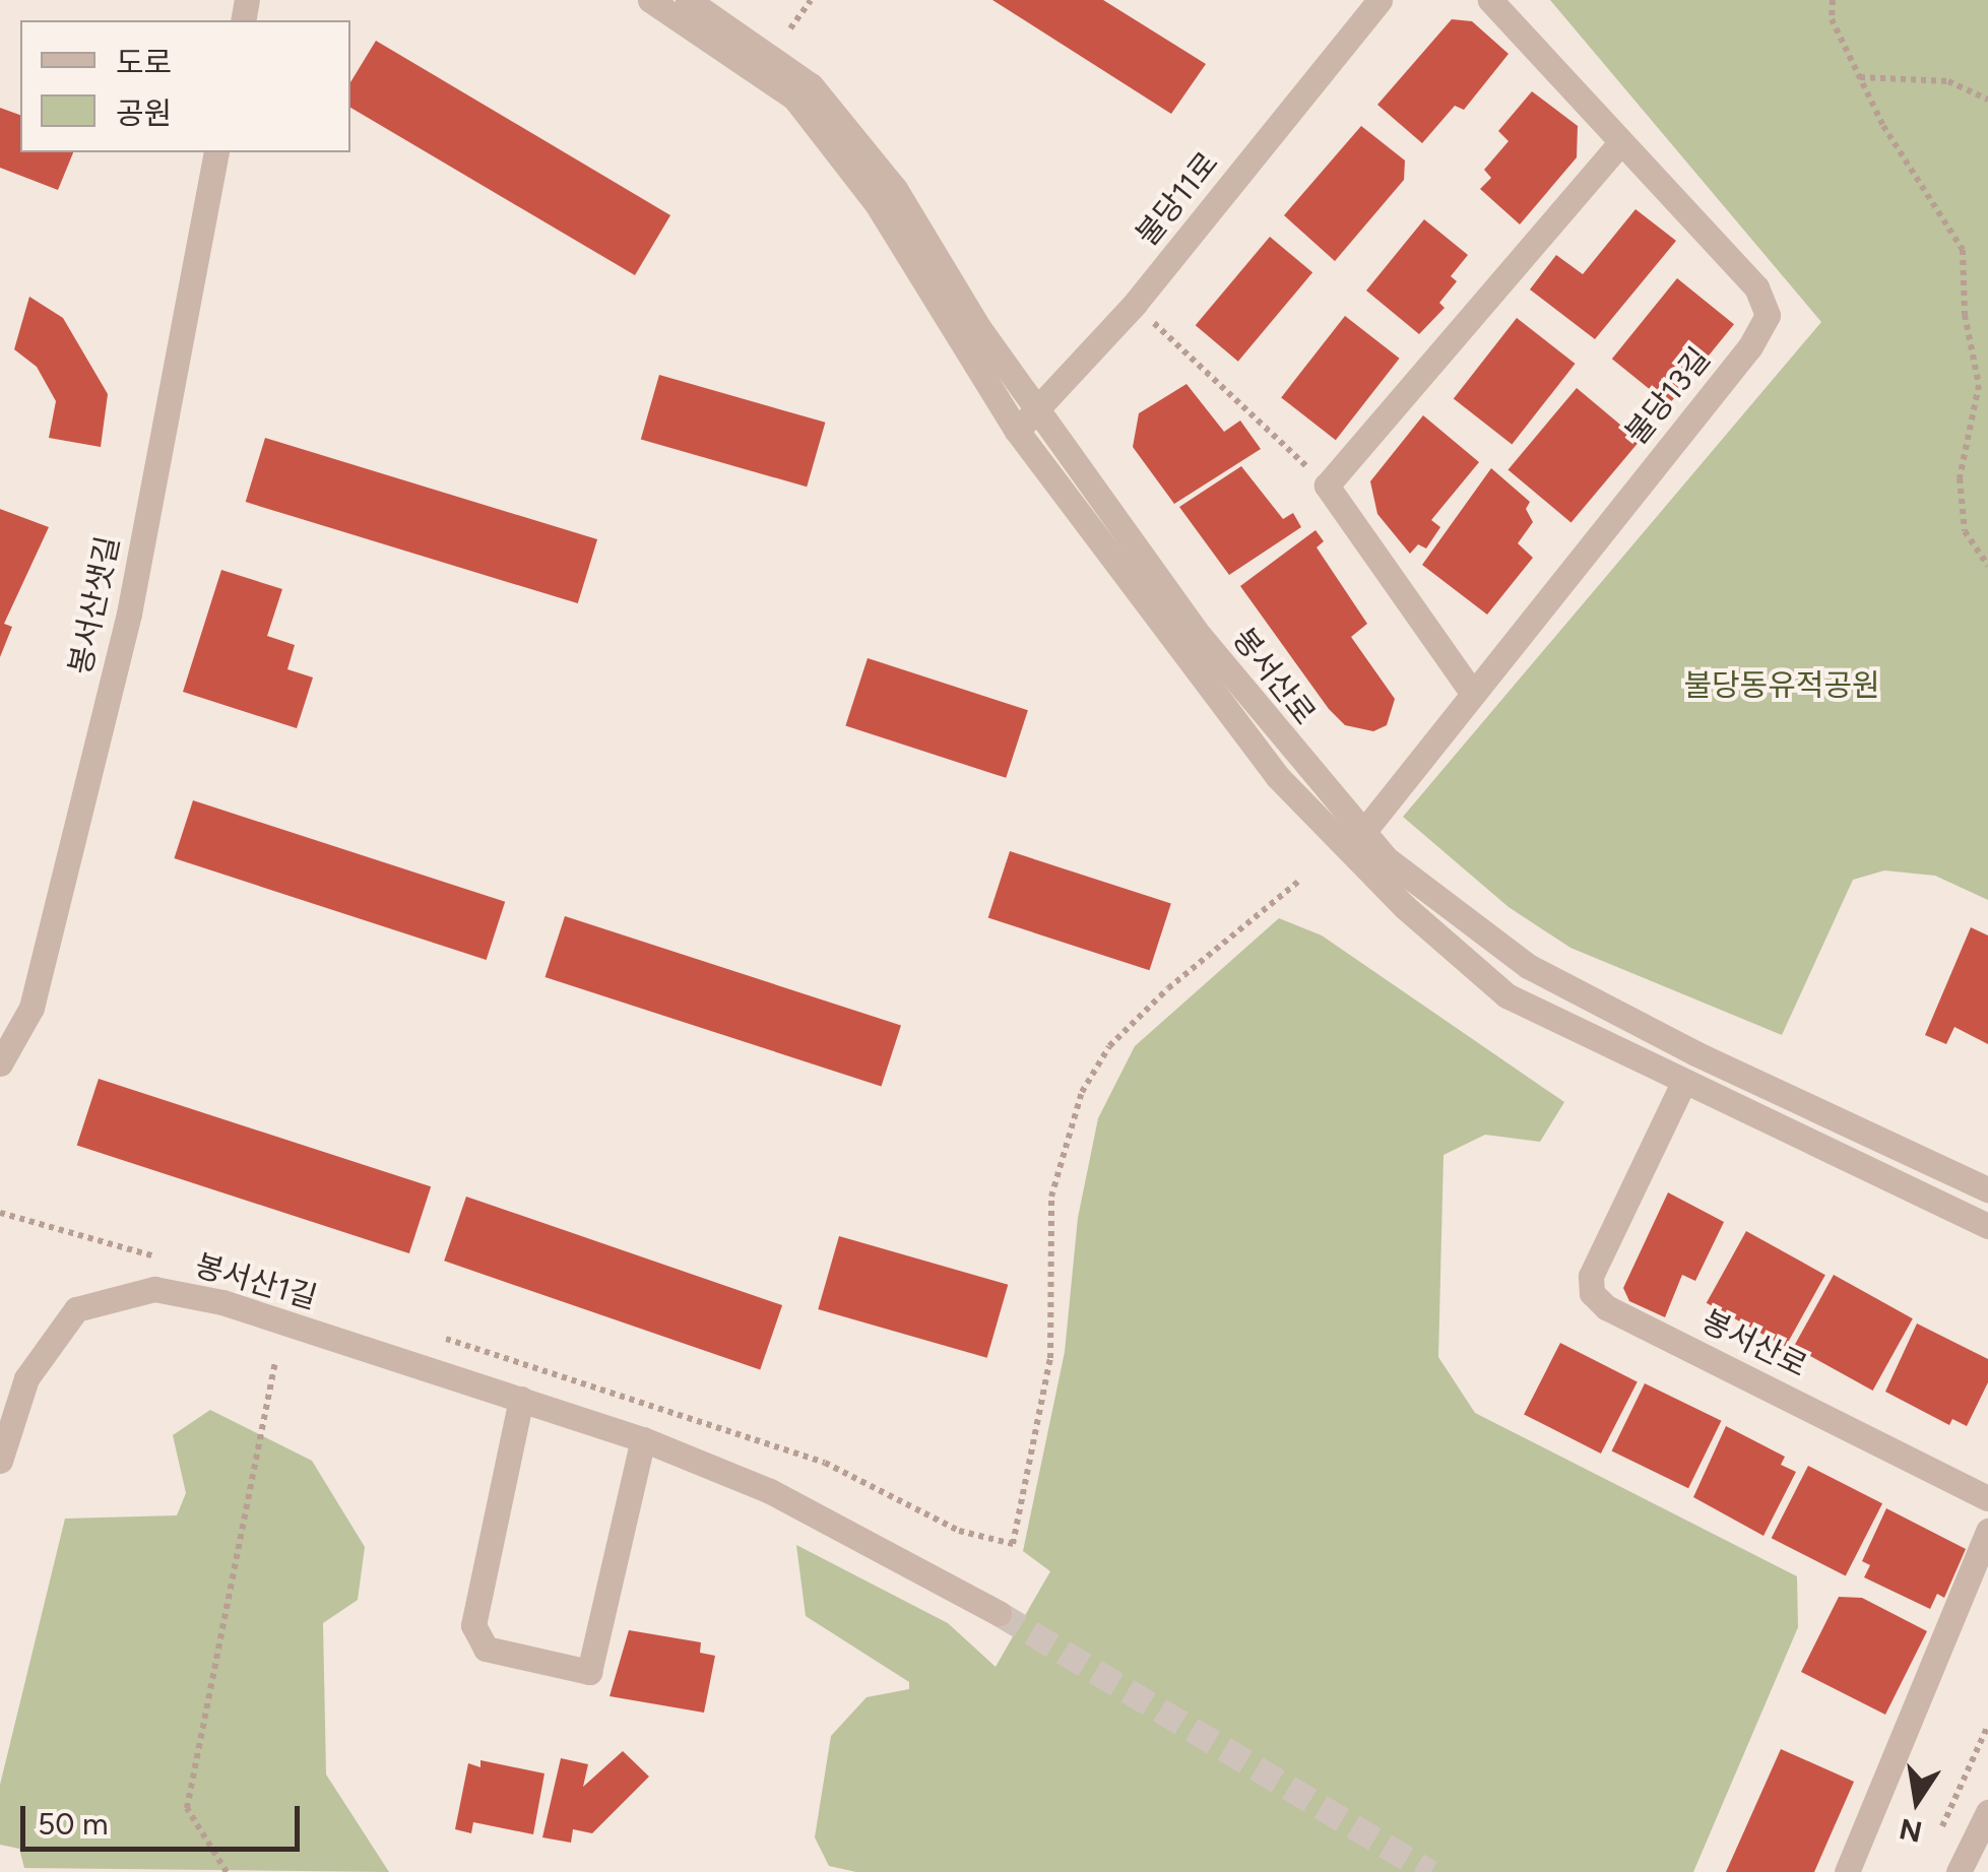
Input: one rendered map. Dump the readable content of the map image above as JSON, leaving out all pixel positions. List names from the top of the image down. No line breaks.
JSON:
{"streets":{"street":["불당11로","불당13길","봉서산샛길","봉서산로","봉서산1길"]},"crossings":[["불당11로","봉서산로"],["불당13길","봉서산로"]],"parks":["불당동유적공원"],"legend":["도로","공원"],"scale_bar":"50 m","north":"bottom"}
